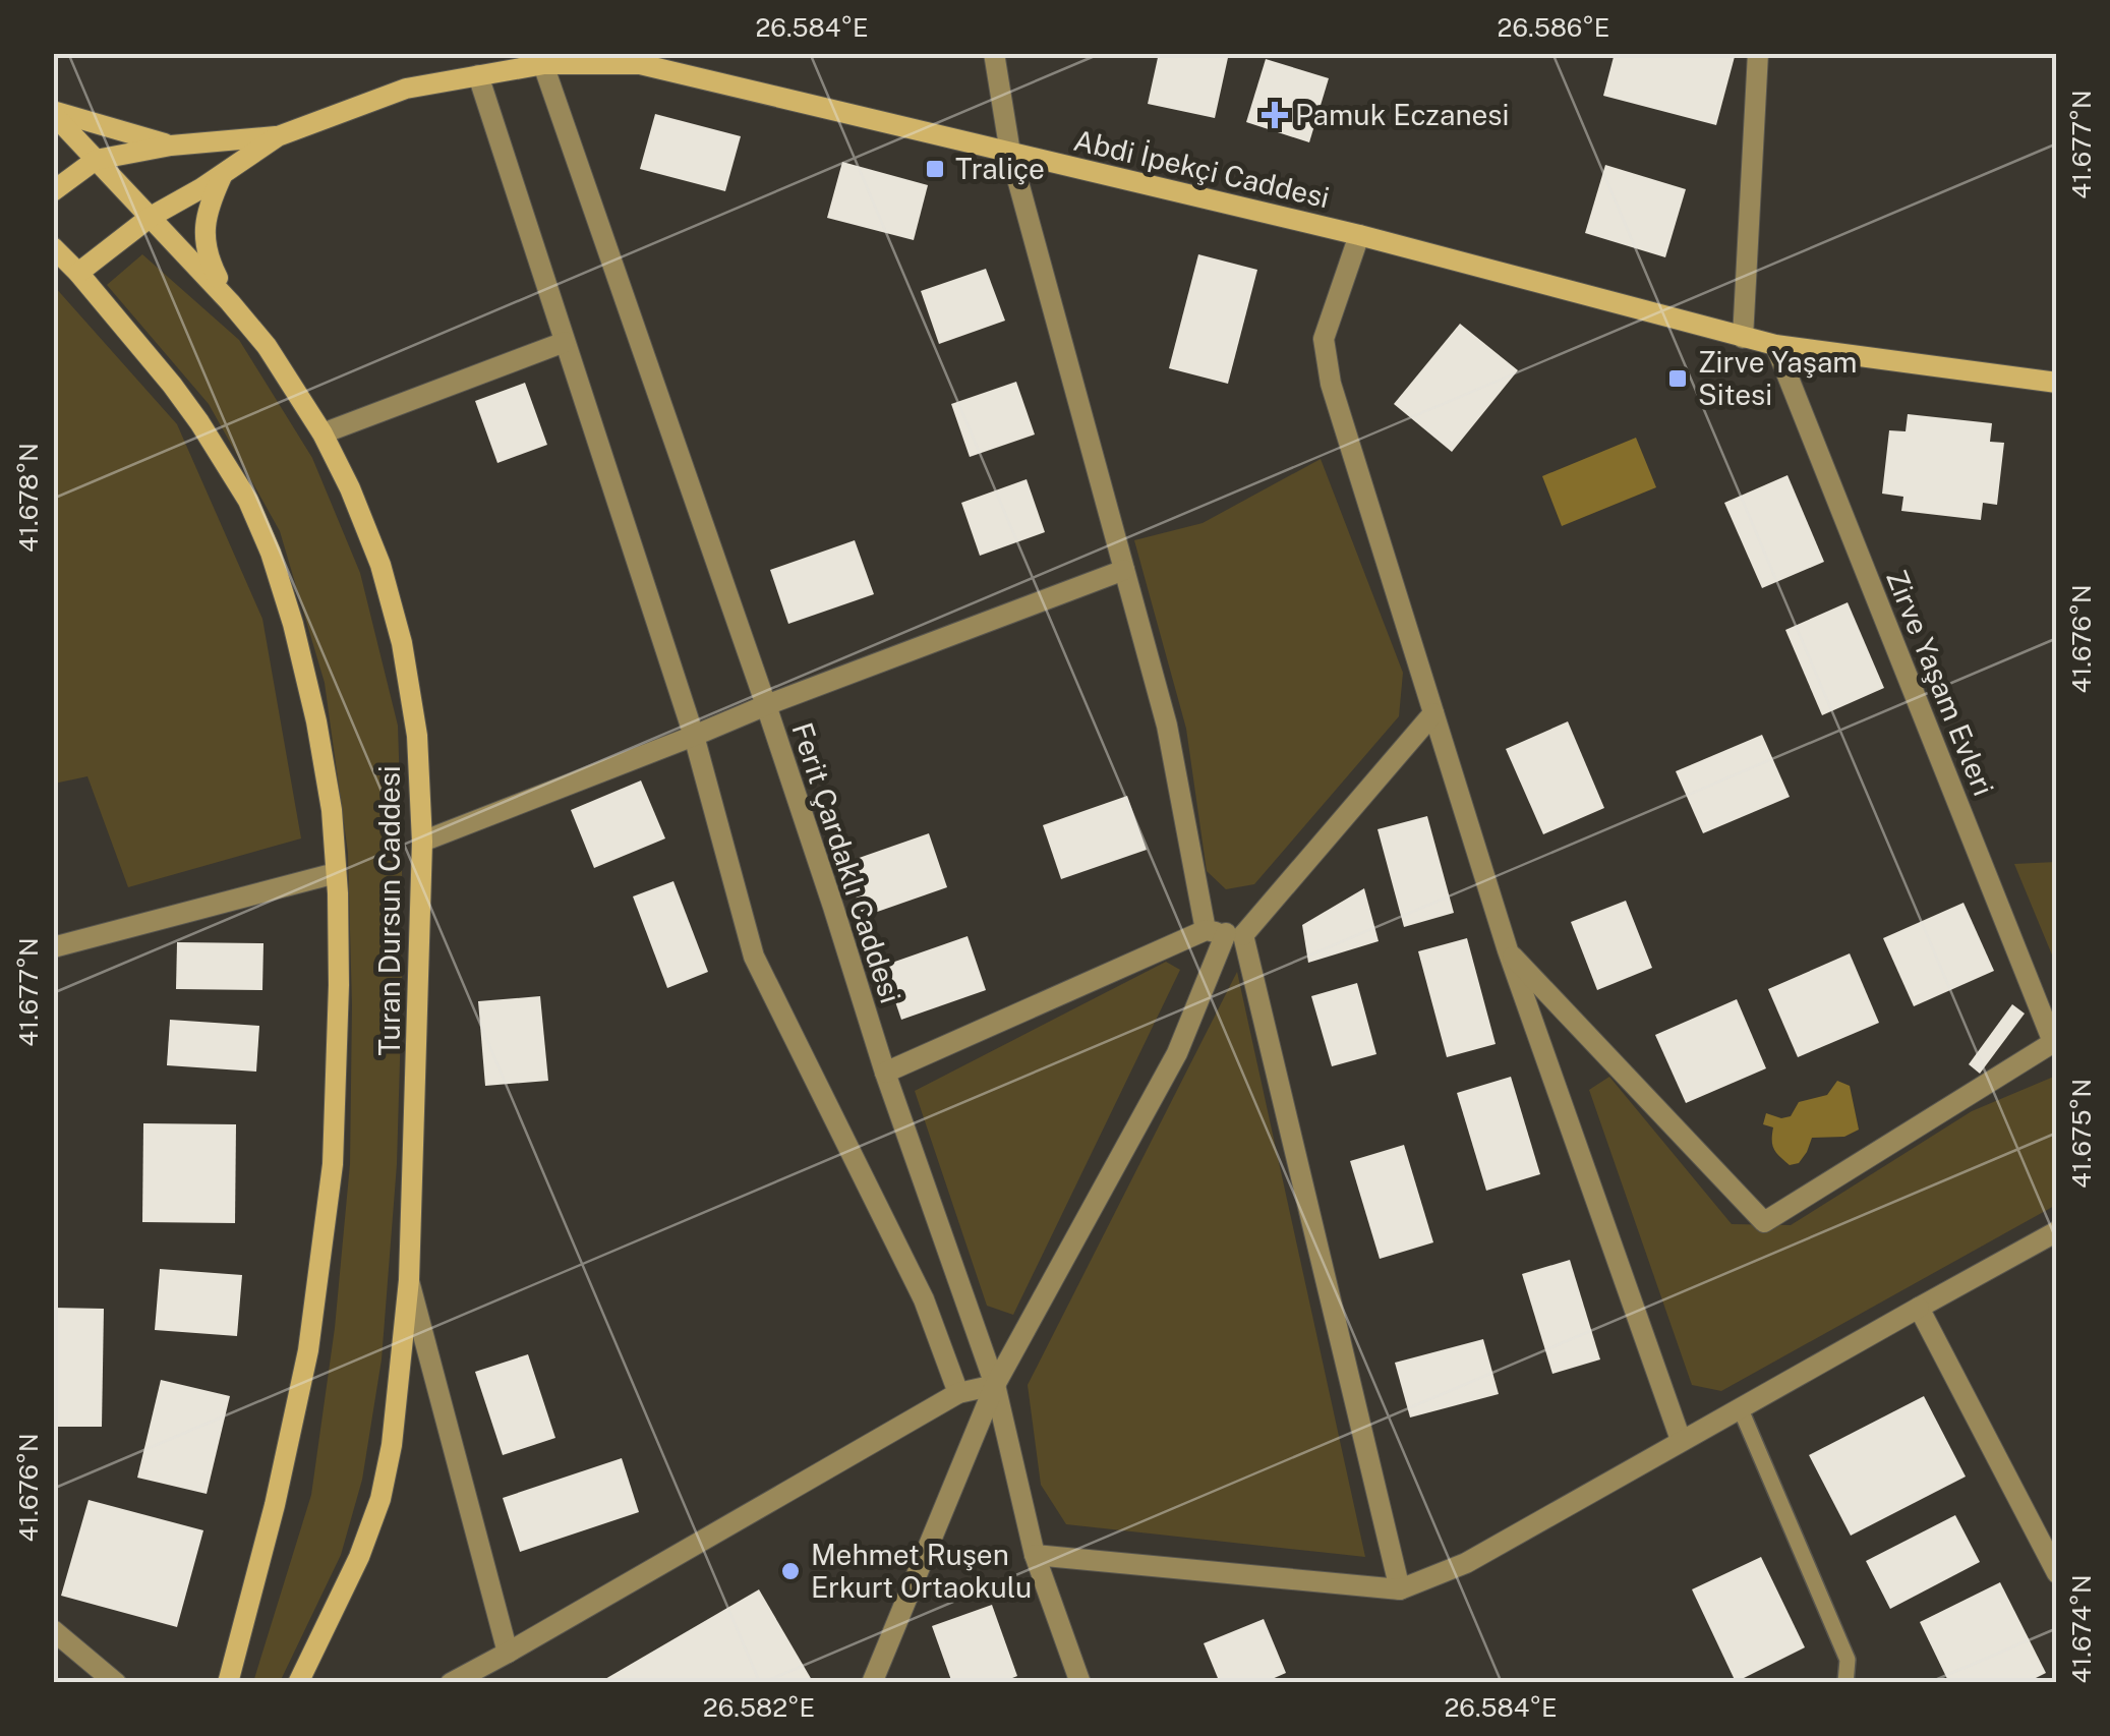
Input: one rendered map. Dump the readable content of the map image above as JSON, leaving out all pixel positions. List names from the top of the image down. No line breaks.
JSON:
{"streets":{"main road":["Abdi İpekçi Caddesi","Turan Dursun Caddesi"],"street":["Zirve Yaşam Evleri","Ferit Çardaklı Caddesi"]},"crossings":[["Abdi İpekçi Caddesi","Zirve Yaşam Evleri"],["Abdi İpekçi Caddesi","Ferit Çardaklı Caddesi"]],"places":{"health":["Pamuk Eczanesi"],"transit":["Traliçe","Zirve Yaşam Sitesi"],"other":["Mehmet Ruşen Erkurt Ortaokulu"]},"coordinates":["26.584°E","26.586°E","41.677°N","41.678°N","41.676°N","41.675°N","41.674°N","26.582°E"]}
